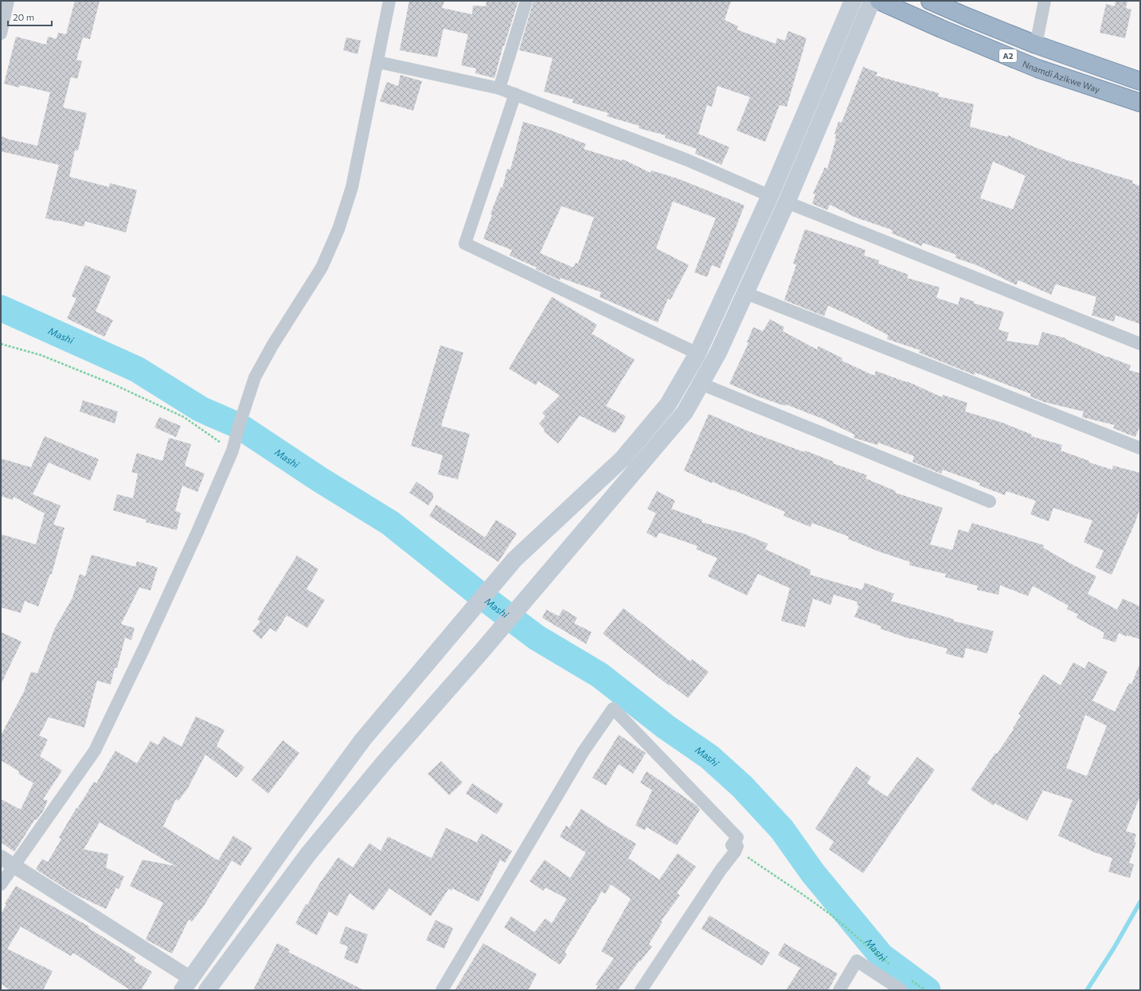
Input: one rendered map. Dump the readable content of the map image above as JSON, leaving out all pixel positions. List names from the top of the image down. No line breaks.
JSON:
{"streets":{"highway":["A2","Nnamdi Azikwe Way"]},"water":["Mashi"],"scale_bar":"20 m"}
